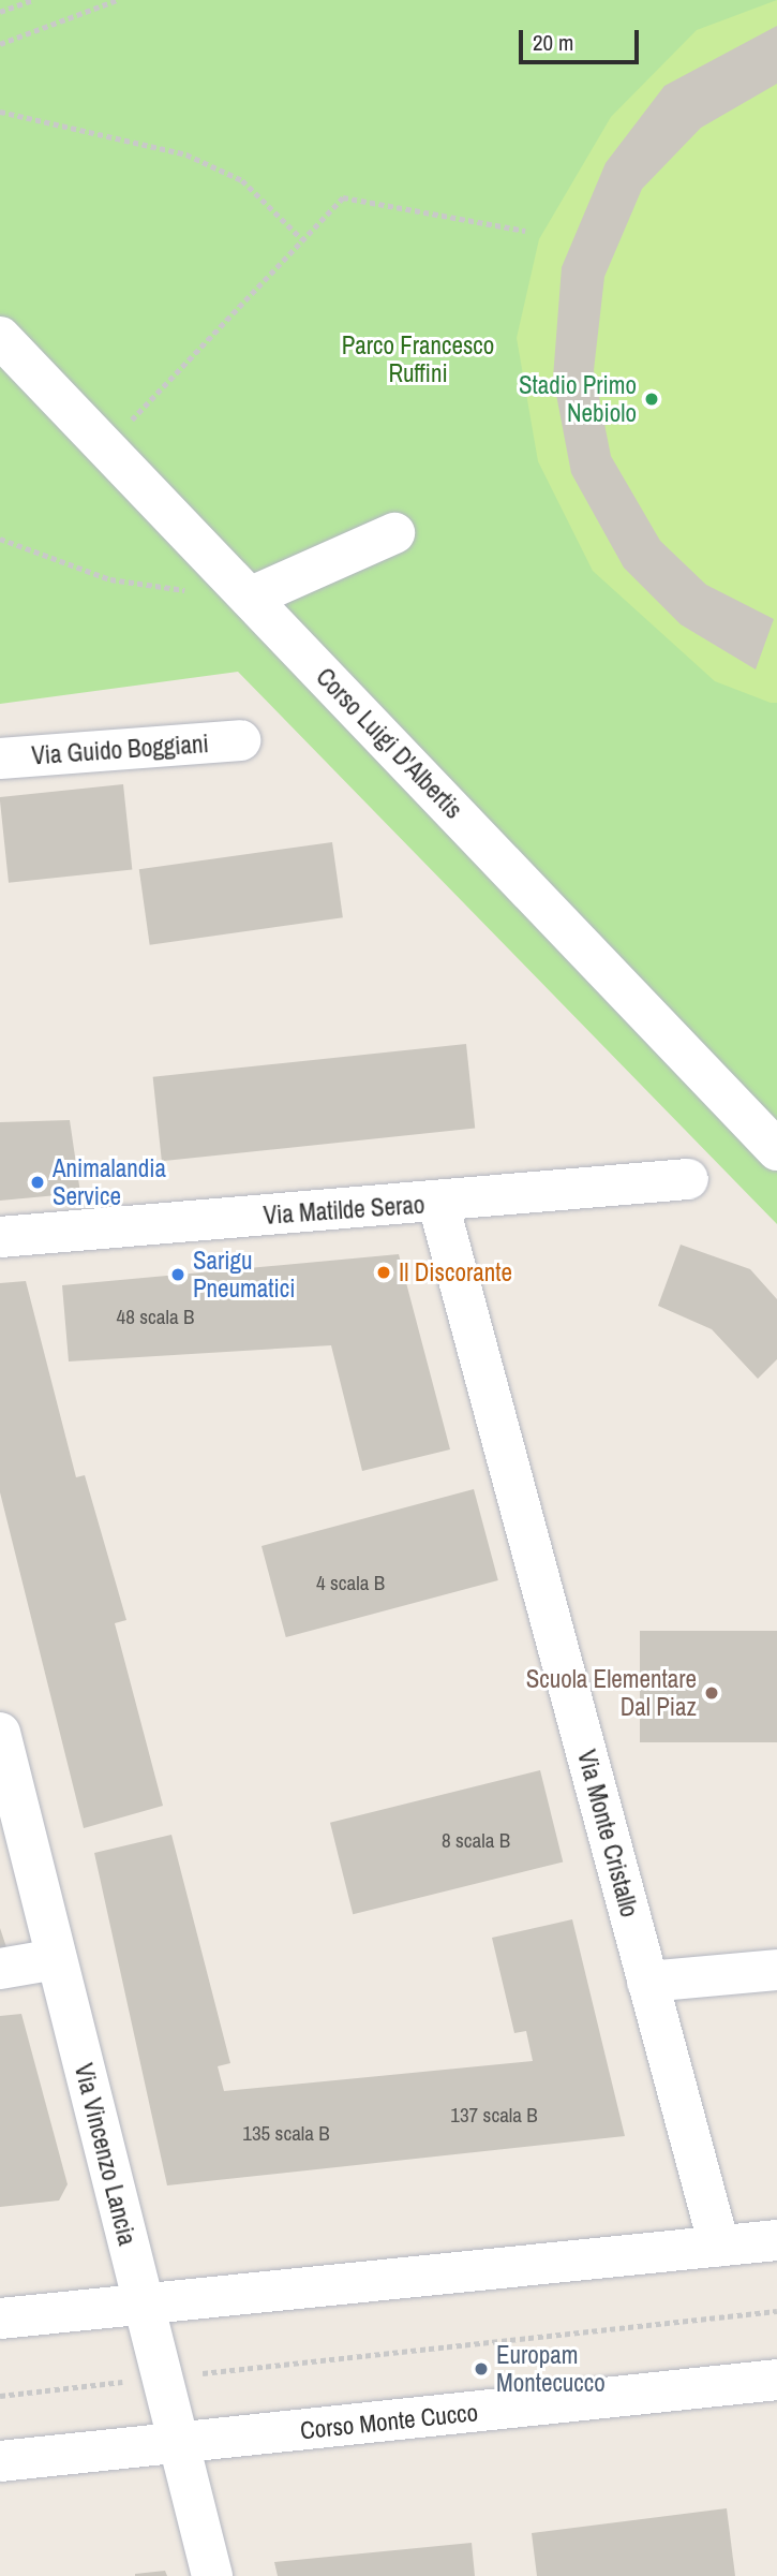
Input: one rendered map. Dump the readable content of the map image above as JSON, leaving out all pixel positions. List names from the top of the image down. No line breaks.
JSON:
{"streets":{"street":["Corso Luigi D'Albertis","Via Guido Boggiani","Via Matilde Serao","Via Monte Cristallo","Via Vincenzo Lancia","Corso Monte Cucco"]},"crossings":[["Via Matilde Serao","Via Monte Cristallo"],["Via Vincenzo Lancia","Corso Monte Cucco"]],"parks":["Parco Francesco Ruffini"],"places":["Stadio Primo Nebiolo","Animalandia Service","Il Discorante","Sarigu Pneumatici","Scuola Elementare Dal Piaz","Europam Montecucco"],"house_numbers":["48 scala B","4 scala B","8 scala B","137 scala B","135 scala B"],"scale_bar":"20 m"}
